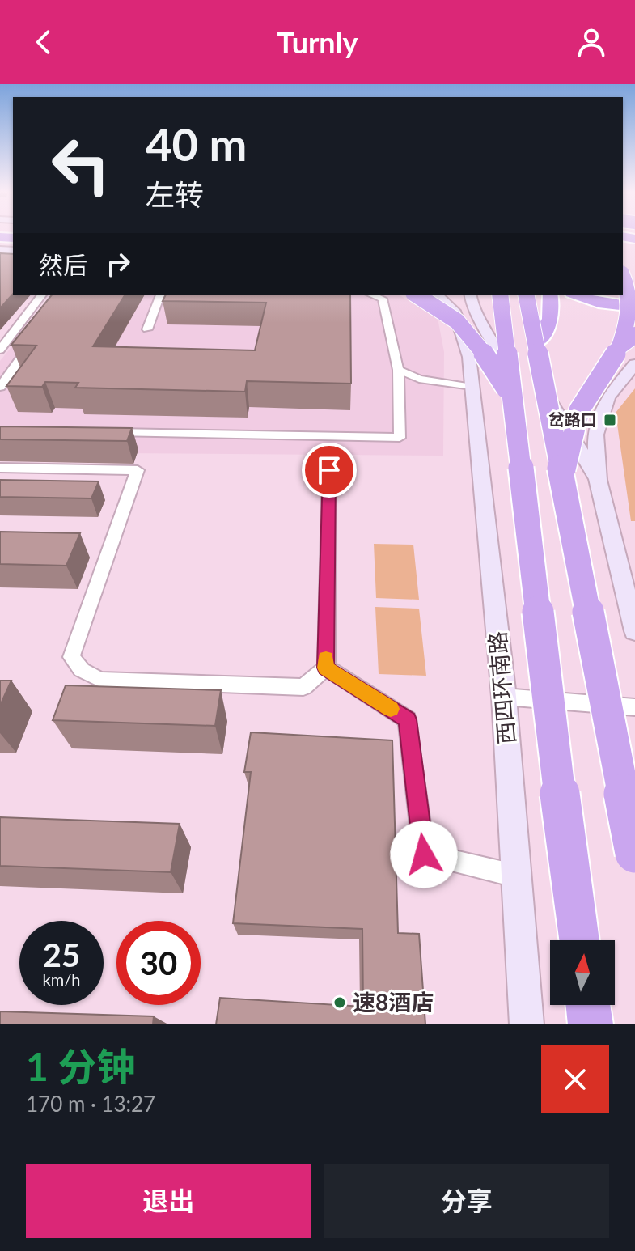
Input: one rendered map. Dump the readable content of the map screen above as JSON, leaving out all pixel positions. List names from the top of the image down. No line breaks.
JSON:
{"streets":{"highway":["西四环南路"]},"places":{"transit":["岔路口"],"other":["速8酒店"]},"north":"top","page":{"header":"Turnly","turn":["40 m","左转"],"then":"然后","speed":"25 km/h","limit":"30","heading":["1 分钟","170 m · 13:27"],"buttons":["退出","分享"]}}
